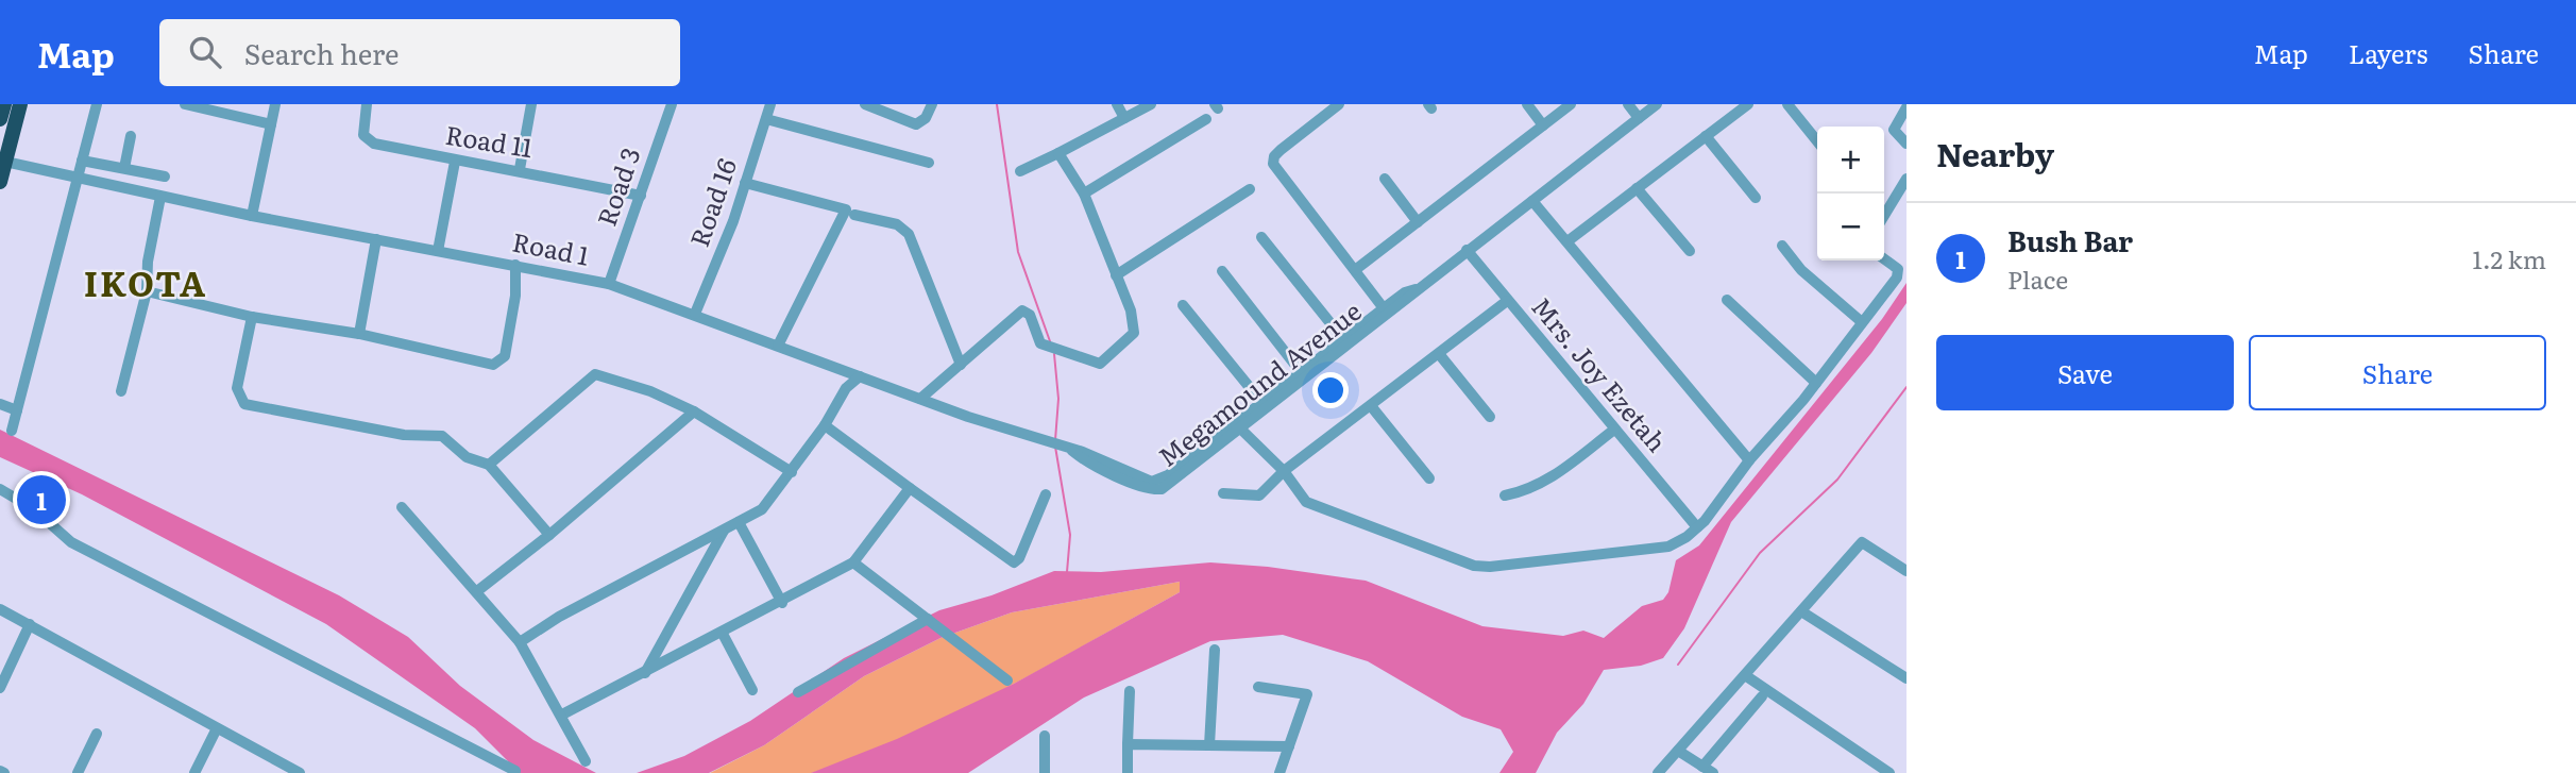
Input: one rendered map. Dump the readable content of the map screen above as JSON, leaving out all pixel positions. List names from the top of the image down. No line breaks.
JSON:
{"streets":{"street":["Road 11","Road 3","Road 16","Road 1","Mrs. Joy Ezetah","Megamound Avenue"]},"crossings":[["Road 11","Road 3"],["Road 3","Road 1"],["Road 16","Road 1"],["Road 1","Megamound Avenue"],["Mrs. Joy Ezetah","Megamound Avenue"]],"districts":["IKOTA"],"page":{"header":"Map","search":"Search here","nav":["Map","Layers","Share"],"heading":"Nearby","map_buttons":["+","−"],"list":[{"mark":"1","name":"Bush Bar","note":"Place","value":"1.2 km"}],"buttons":["Save","Share"],"pins":"1"}}
